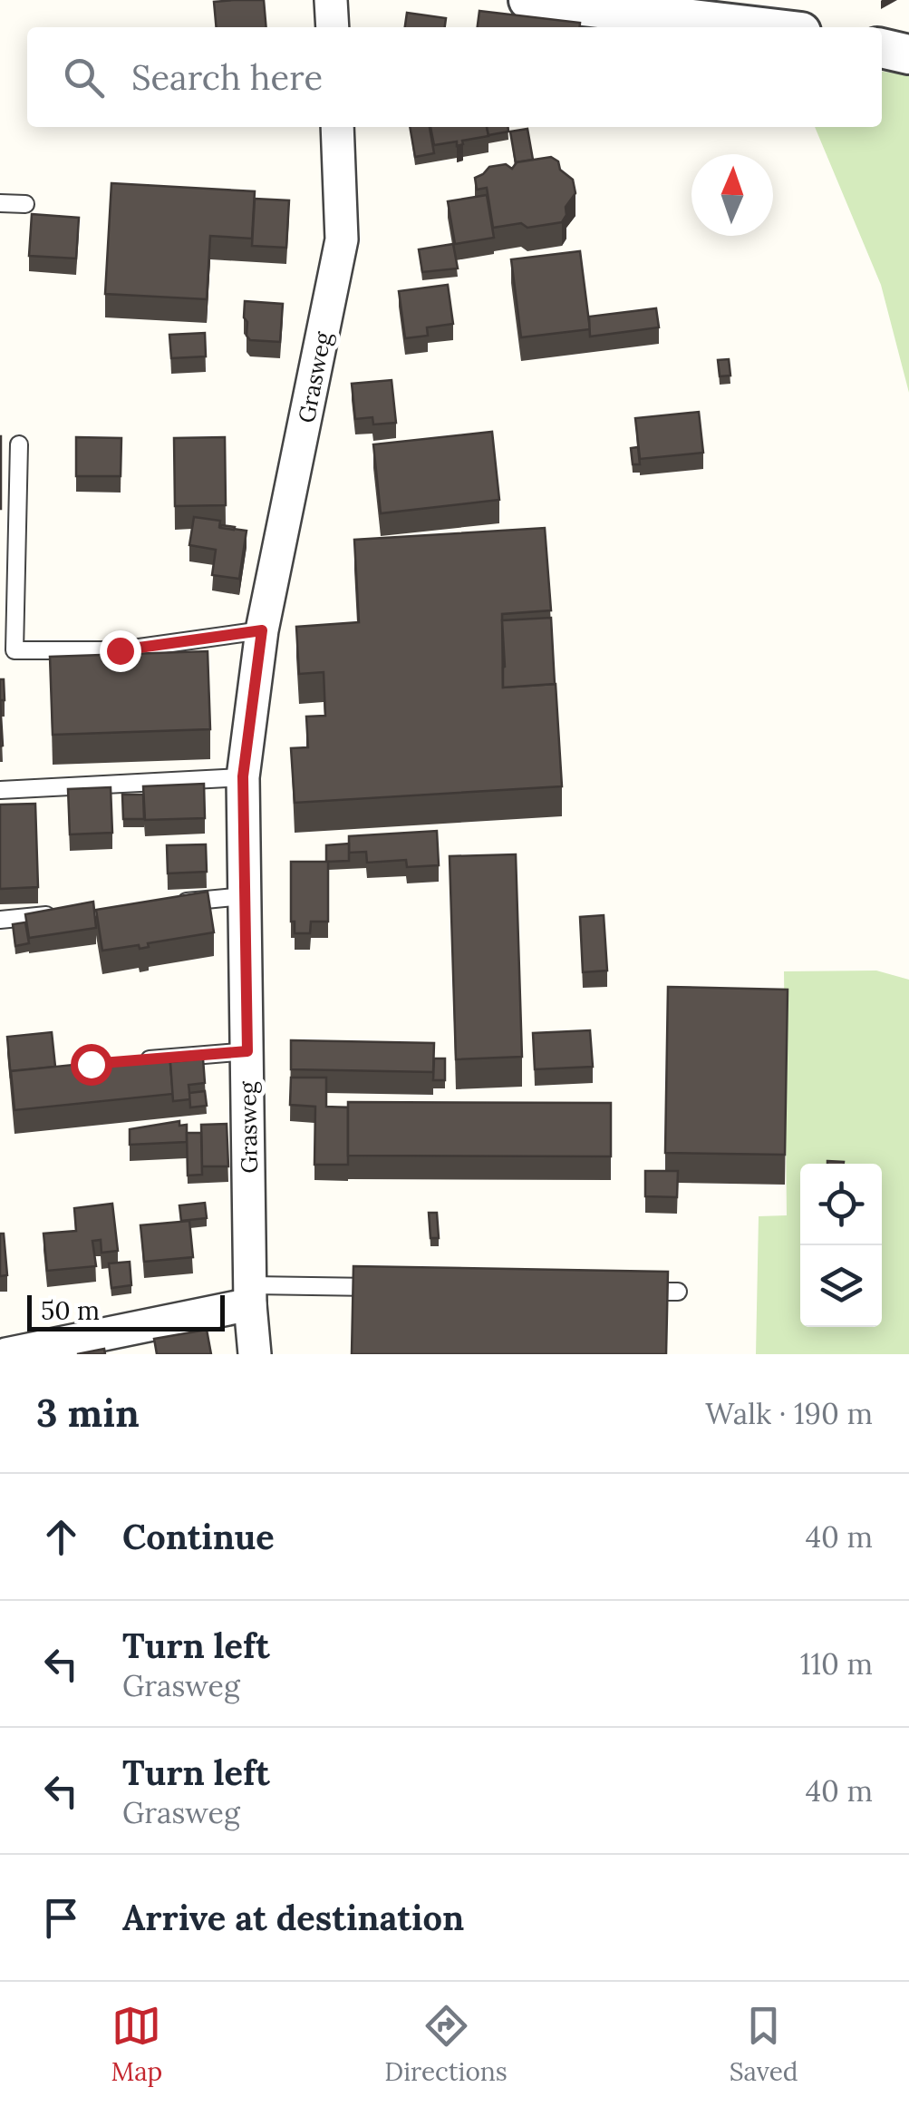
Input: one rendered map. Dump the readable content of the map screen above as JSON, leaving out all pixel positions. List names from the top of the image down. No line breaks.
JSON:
{"streets":{"street":["Grasweg"]},"scale_bar":"50 m","north":"top","page":{"search":"Search here","scale":"50 m","heading":["3 min","Walk · 190 m"],"list":[["Continue","40 m"],["Turn left","Grasweg","110 m"],["Turn left","Grasweg","40 m"],"Arrive at destination"],"nav":["Map","Directions","Saved"]}}
